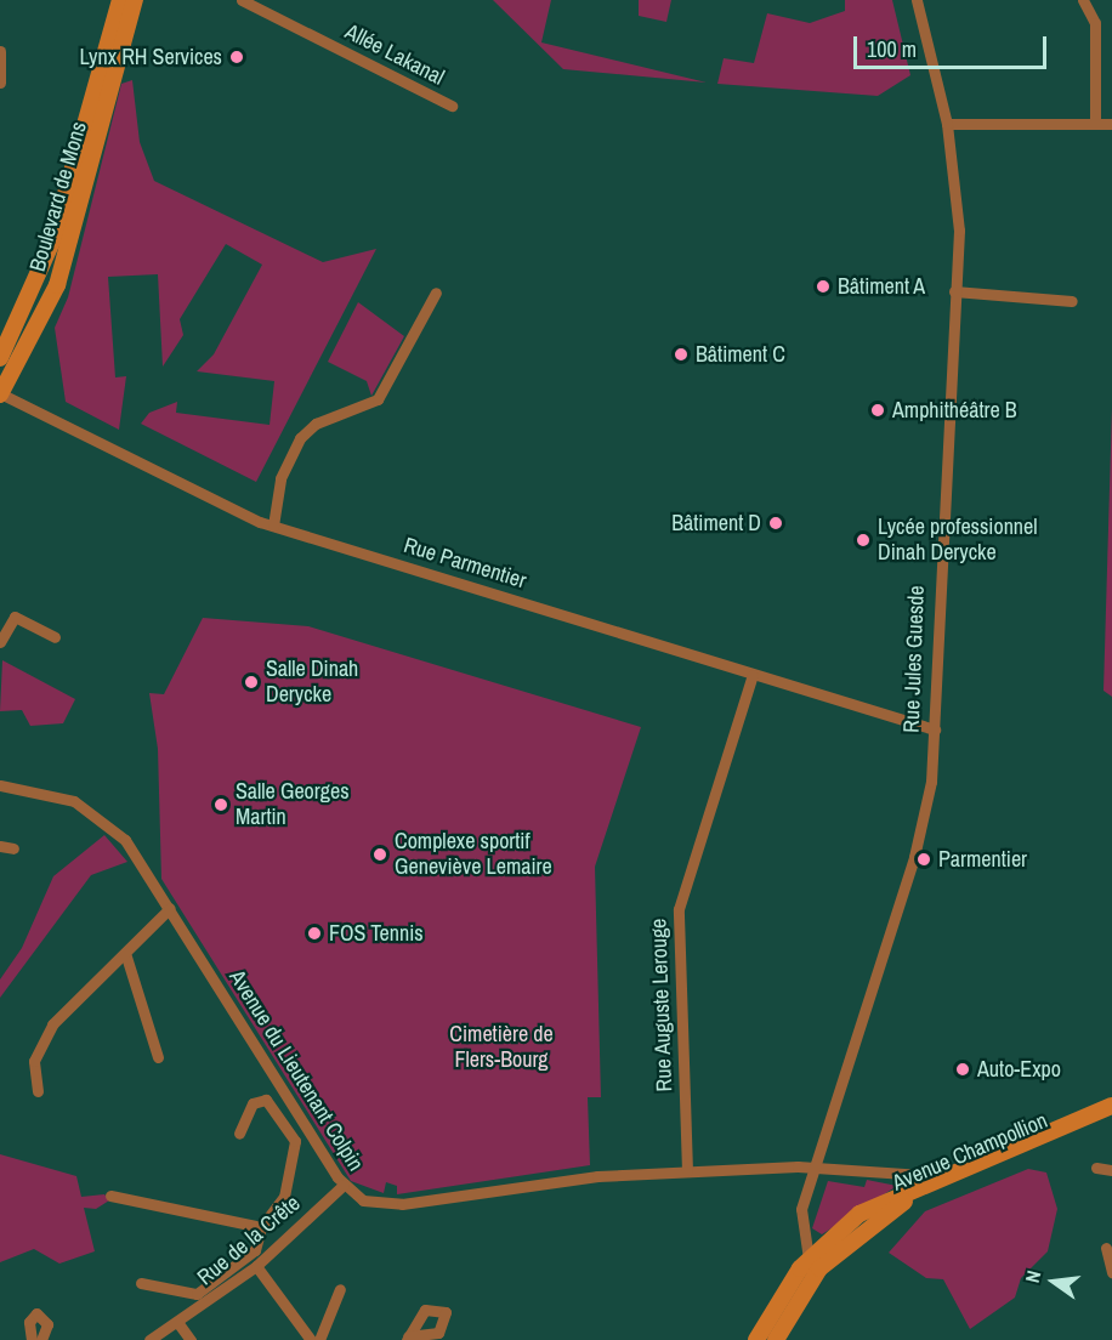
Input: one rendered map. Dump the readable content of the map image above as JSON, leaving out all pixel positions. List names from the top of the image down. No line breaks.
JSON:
{"streets":{"street":["Allée Lakanal","Boulevard de Mons","Rue Parmentier","Rue Jules Guesde","Rue Auguste Lerouge","Avenue du Lieutenant Colpin","Avenue Champollion","Rue de la Crête"]},"crossings":[["Boulevard de Mons","Rue Parmentier"],["Rue Parmentier","Rue Jules Guesde"],["Rue Parmentier","Rue Auguste Lerouge"],["Rue Jules Guesde","Avenue du Lieutenant Colpin"],["Rue Jules Guesde","Avenue Champollion"],["Rue Auguste Lerouge","Avenue du Lieutenant Colpin"],["Avenue du Lieutenant Colpin","Avenue Champollion"],["Avenue du Lieutenant Colpin","Rue de la Crête"]],"parks":["Cimetière de Flers-Bourg"],"places":["Lynx RH Services","Bâtiment A","Bâtiment C","Amphithéâtre B","Bâtiment D","Lycée professionnel Dinah Derycke","Salle Dinah Derycke","Salle Georges Martin","Complexe sportif Geneviève Lemaire","Parmentier","FOS Tennis","Auto-Expo"],"scale_bar":"100 m","north":"left"}
